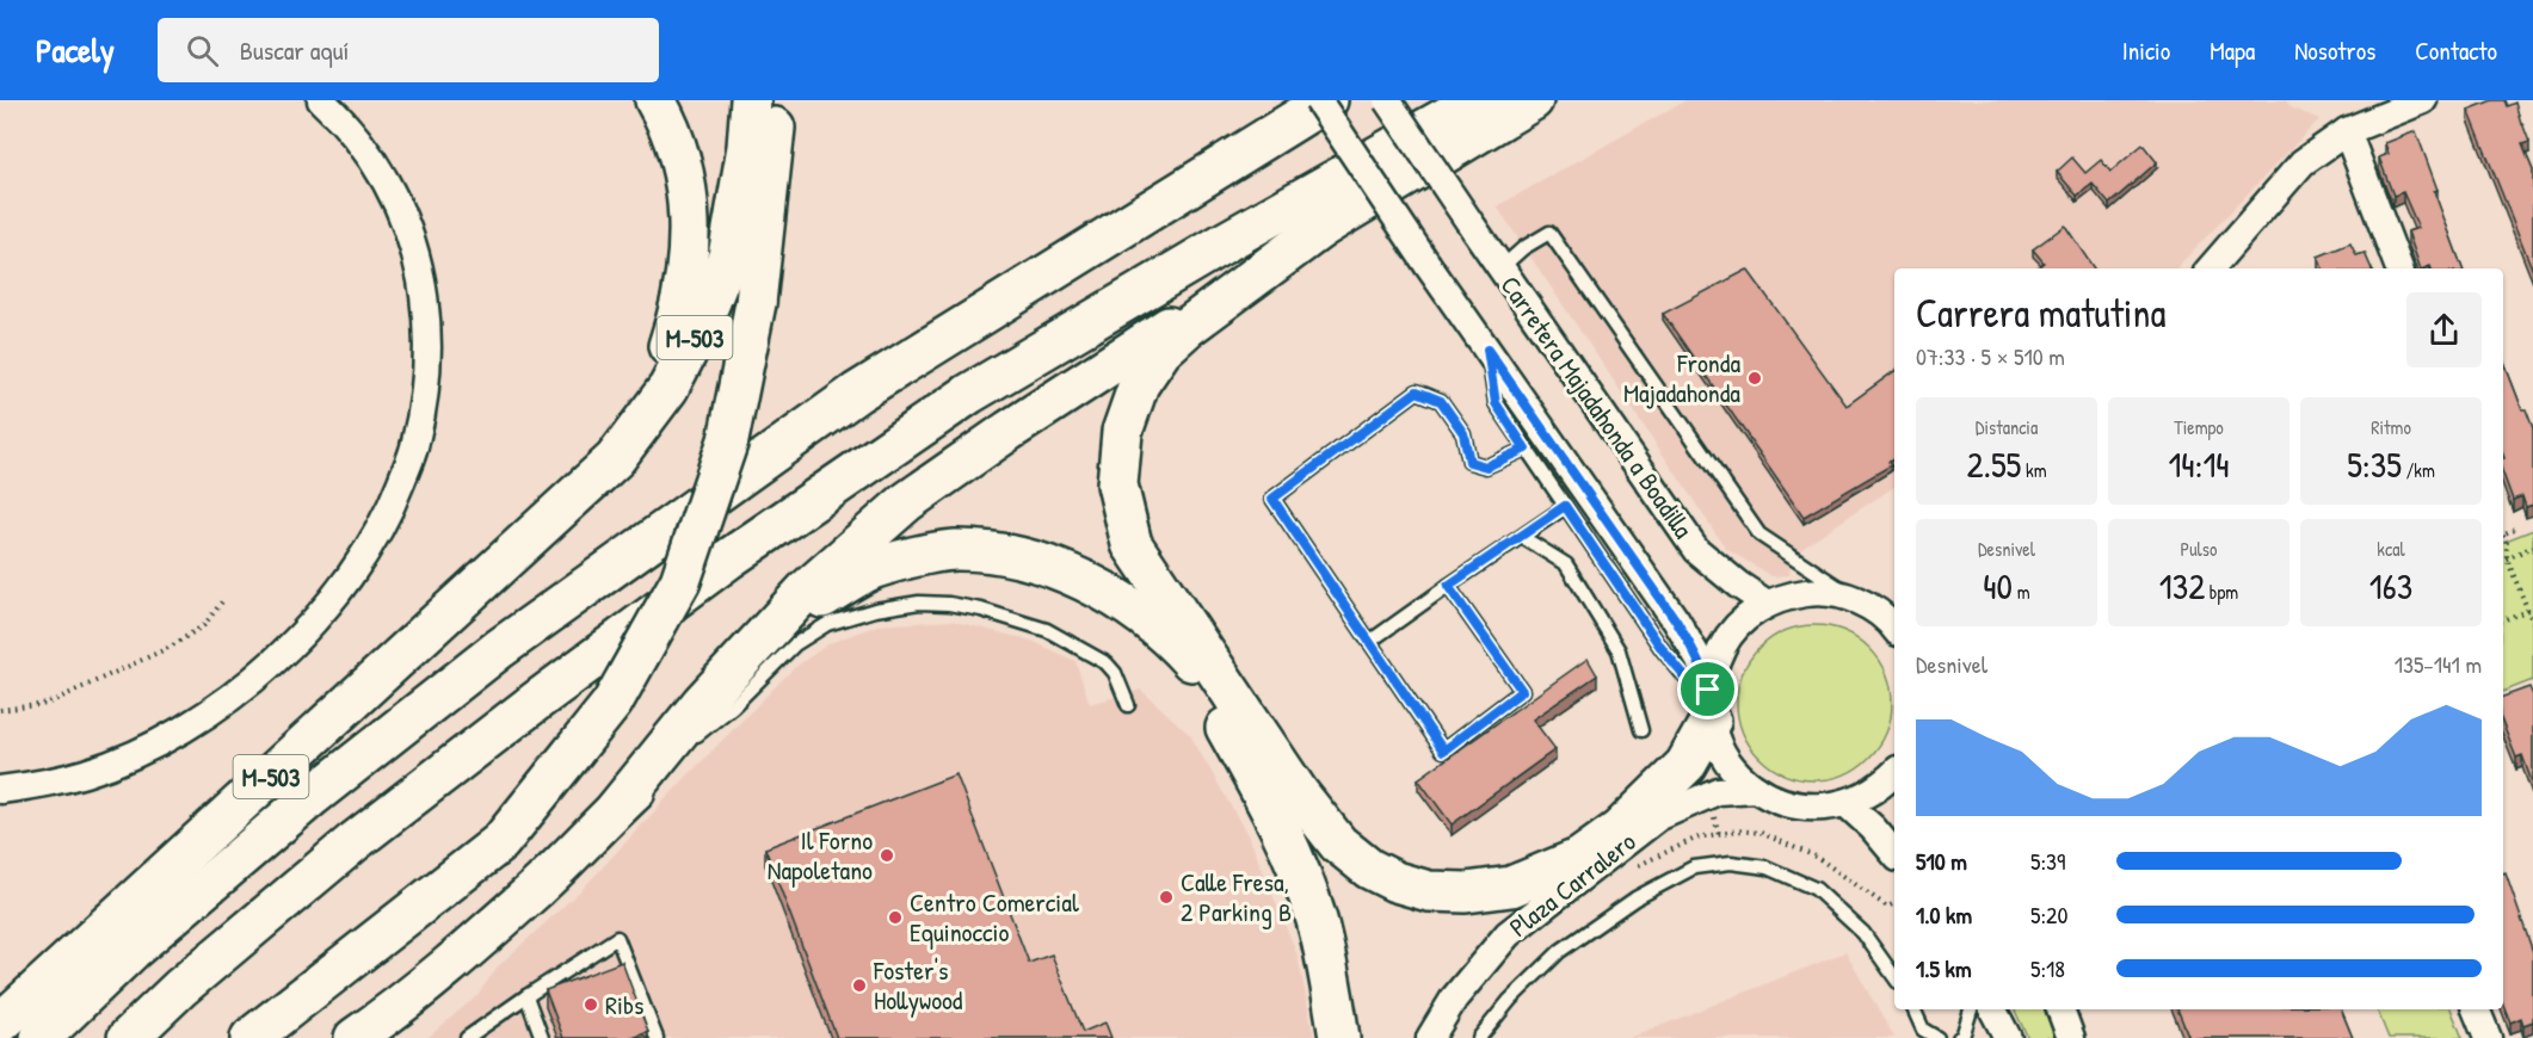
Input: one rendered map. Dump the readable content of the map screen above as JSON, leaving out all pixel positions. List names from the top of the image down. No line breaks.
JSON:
{"streets":{"highway":["M-503"],"street":["Carretera Majadahonda a Boadilla","Plaza Carralero"]},"places":["Fronda Majadahonda","Il Forno Napoletano","Calle Fresa, 2 Parking B","Centro Comercial Equinoccio","Foster's Hollywood","Ribs"],"page":{"header":"Pacely","search":"Buscar aquí","nav":["Inicio","Mapa","Nosotros","Contacto"],"heading":["Carrera matutina","07:33 · 5 × 510 m"],"stats":[["Distancia","2.55 km"],["Tiempo","14:14"],["Ritmo","5:35 /km"],["Desnivel","40 m"],["Pulso","132 bpm"],["kcal","163"]],"chart":["Desnivel","135–141 m"],"list":[{"name":"510 m","note":"5:39"},{"name":"1.0 km","note":"5:20"},{"name":"1.5 km","note":"5:18"}]}}
